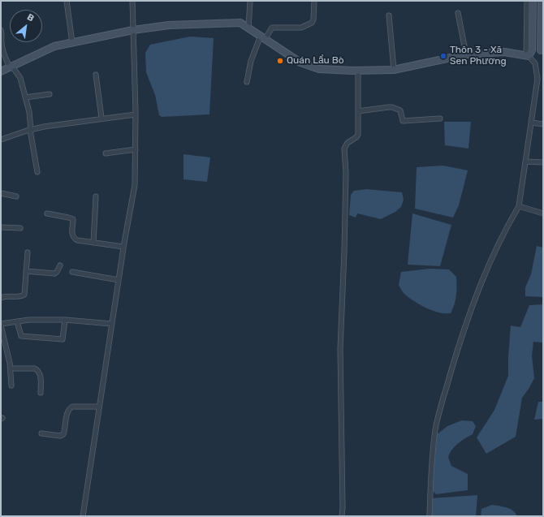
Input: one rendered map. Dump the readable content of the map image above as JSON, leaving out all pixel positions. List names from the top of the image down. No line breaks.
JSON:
{"places":["Thôn 3 - Xã Sen Phương","Quán Lẩu Bò"],"north":"top right"}
